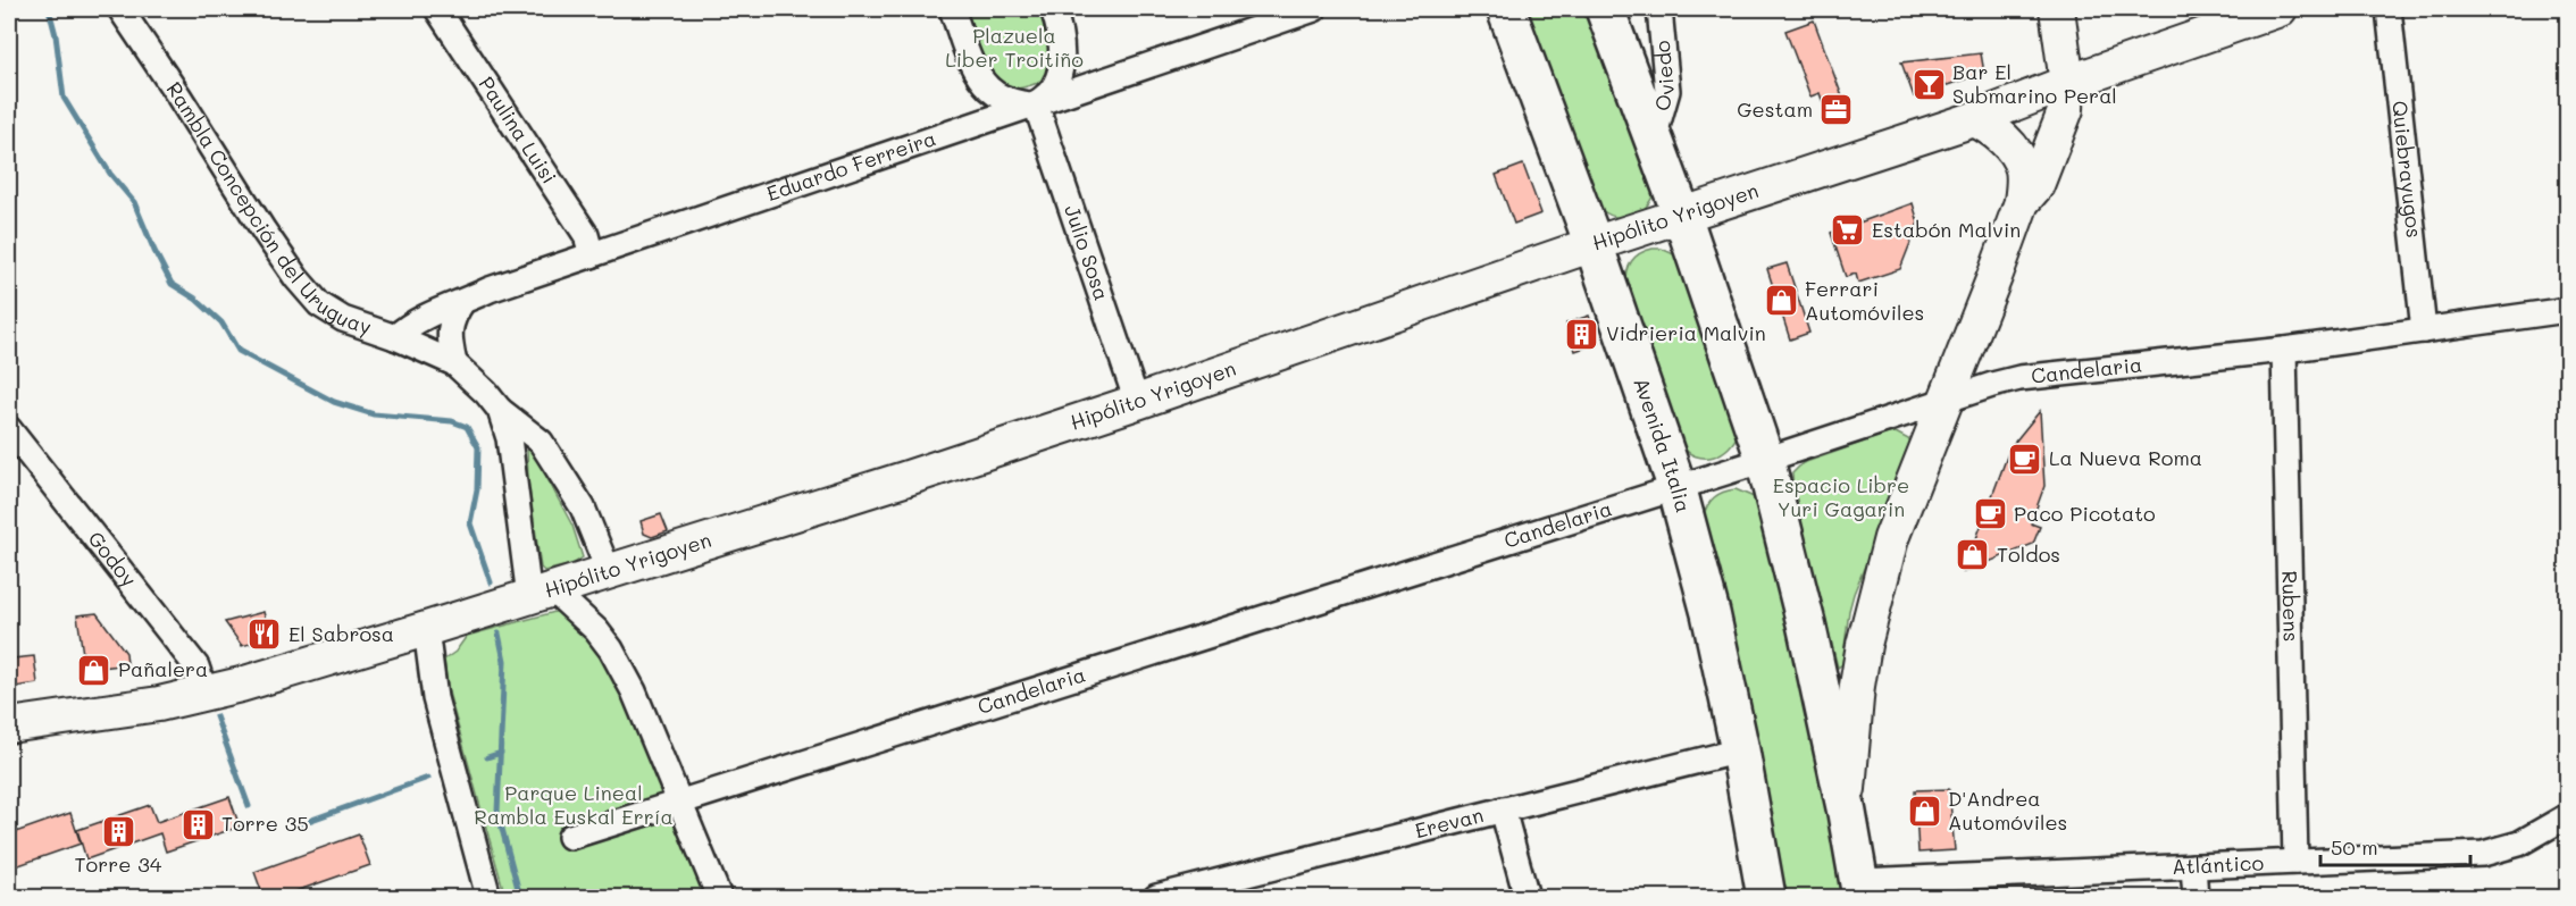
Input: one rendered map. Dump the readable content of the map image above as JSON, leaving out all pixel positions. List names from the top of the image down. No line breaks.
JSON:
{"streets":{"main road":["Avenida Italia"],"street":["Oviedo","Paulina Luisi","Eduardo Ferreira","Quiebrayugos","Rambla Concepción del Uruguay","Hipólito Yrigoyen","Julio Sosa","Candelaria","Godoy","Rubens","Erevan","Atlántico"]},"crossings":[["Paulina Luisi","Eduardo Ferreira"],["Eduardo Ferreira","Rambla Concepción del Uruguay"],["Eduardo Ferreira","Julio Sosa"],["Quiebrayugos","Candelaria"],["Rambla Concepción del Uruguay","Hipólito Yrigoyen"],["Hipólito Yrigoyen","Julio Sosa"],["Hipólito Yrigoyen","Avenida Italia"],["Hipólito Yrigoyen","Godoy"],["Candelaria","Avenida Italia"],["Candelaria","Rubens"],["Avenida Italia","Erevan"],["Rubens","Atlántico"]],"parks":["Plazuela Liber Troitiño","Espacio Libre Yuri Gagarin","Parque Lineal Rambla Euskal Erría"],"places":{"bar":["Bar El Submarino Peral"],"office":["Gestam"],"supermarket":["Estabón Malvin"],"shop":["Ferrari Automóviles","Toldos","Pañalera","D'Andrea Automóviles"],"building":["Vidrieria Malvin","Torre 35","Torre 34"],"cafe":["La Nueva Roma","Paco Picotato"],"restaurant":["El Sabrosa"]},"scale_bar":"50 m"}
